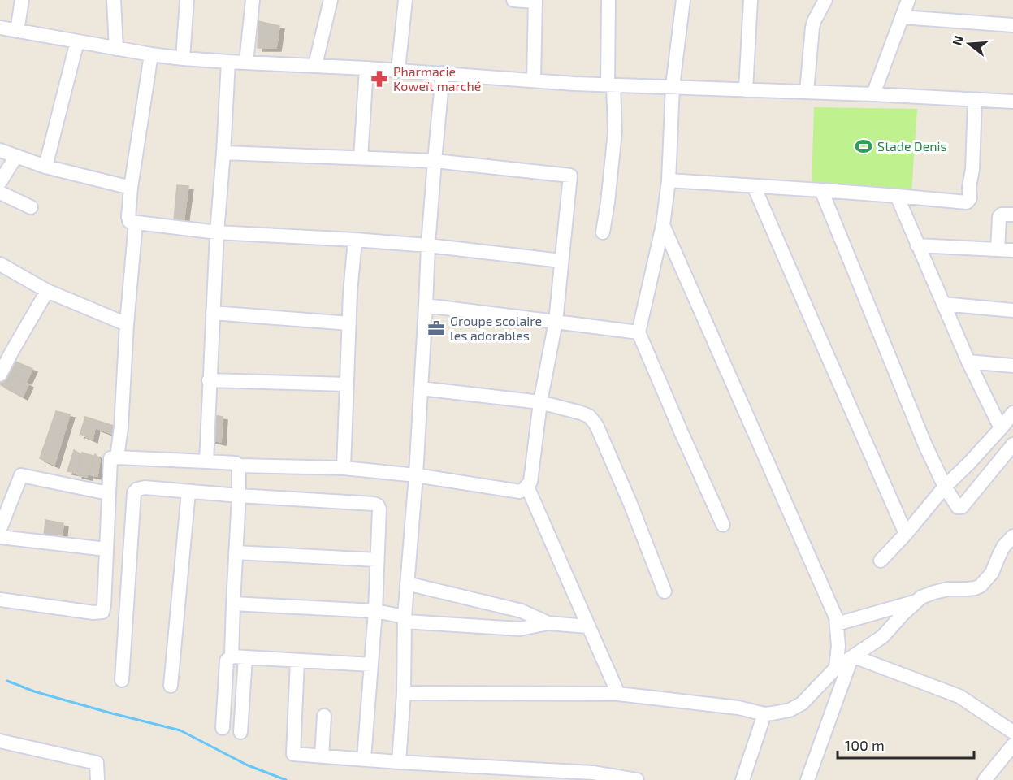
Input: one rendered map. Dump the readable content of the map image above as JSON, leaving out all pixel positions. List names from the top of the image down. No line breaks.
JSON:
{"places":{"pharmacy":["Pharmacie Koweït marché"],"sports":["Stade Denis"],"office":["Groupe scolaire les adorables"]},"scale_bar":"100 m","north":"left"}
